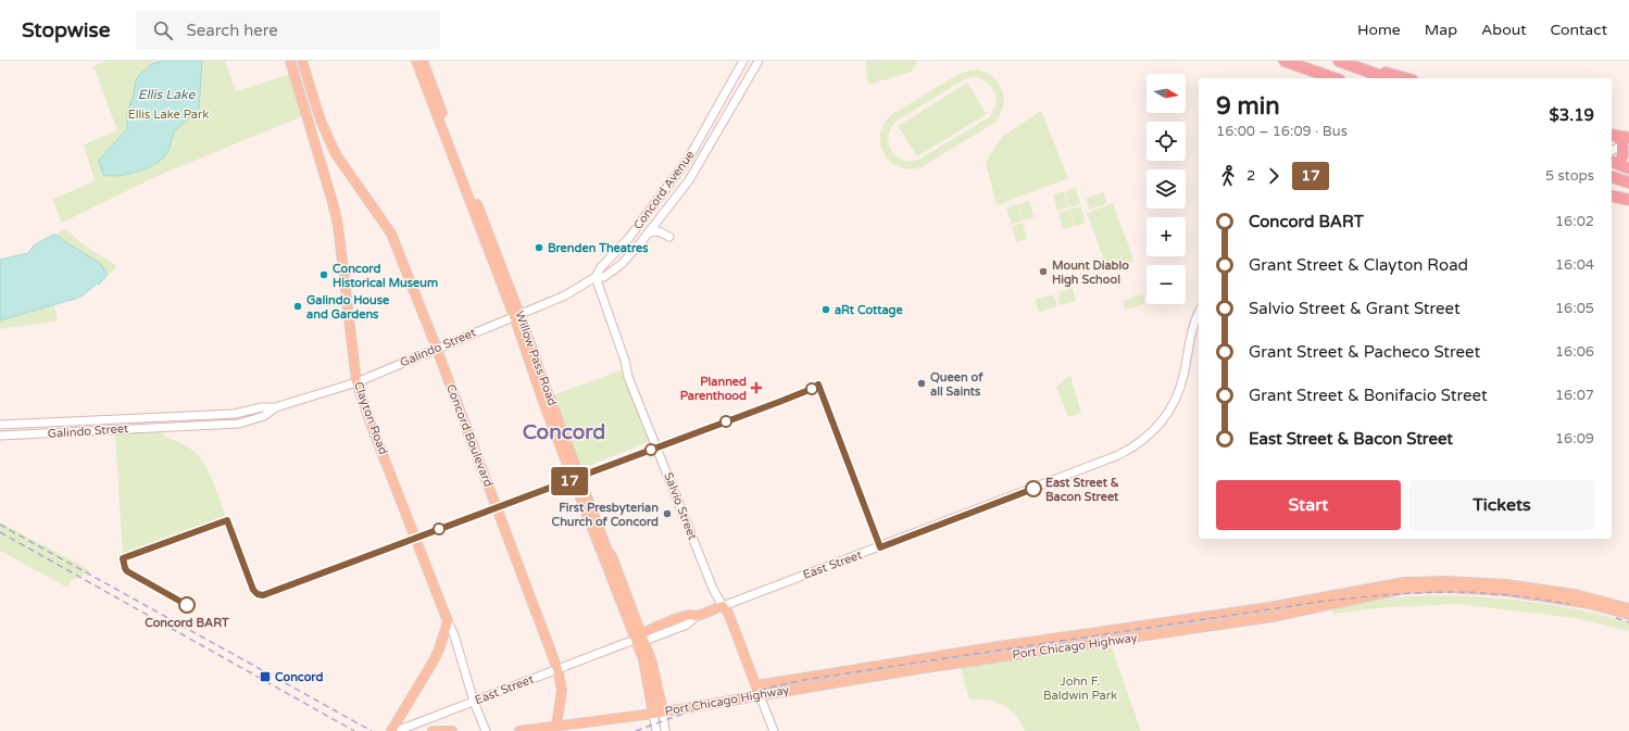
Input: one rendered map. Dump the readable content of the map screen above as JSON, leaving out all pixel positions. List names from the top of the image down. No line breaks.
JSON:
{"streets":{"main road":["Concord Avenue","Galindo Street","Willow Pass Road","Clayton Road","Concord Boulevard","Salvio Street","East Street","Port Chicago Highway"]},"crossings":[["Concord Avenue","Galindo Street"],["Concord Avenue","Salvio Street"],["Galindo Street","Willow Pass Road"],["Galindo Street","Clayton Road"],["Galindo Street","Concord Boulevard"],["Galindo Street","Salvio Street"],["Willow Pass Road","East Street"],["Willow Pass Road","Port Chicago Highway"],["Concord Boulevard","East Street"],["Concord Boulevard","Port Chicago Highway"],["Salvio Street","East Street"],["Salvio Street","Port Chicago Highway"]],"districts":["Concord"],"water":["Ellis Lake"],"parks":["Ellis Lake Park","John F. Baldwin Park"],"places":{"other":["Brenden Theatres","Mount Diablo High School","Concord Historical Museum","Galindo House and Gardens","aRt Cottage","Queen of all Saints","East Street & Bacon Street","First Presbyterian Church of Concord","Concord BART"],"health":["Planned Parenthood"],"transit":["Concord"]},"lines":["bus line 17"],"north":"right","page":{"header":"Stopwise","search":"Search here","nav":["Home","Map","About","Contact"],"on_map":"17","map_buttons":["+","−"],"heading":["9 min","16:00 – 16:09 · Bus","$3.19"],"legs":["2","17","5 stops"],"list":[{"name":"Concord BART","value":"16:02"},{"name":"Grant Street & Clayton Road","value":"16:04"},{"name":"Salvio Street & Grant Street","value":"16:05"},{"name":"Grant Street & Pacheco Street","value":"16:06"},{"name":"Grant Street & Bonifacio Street","value":"16:07"},{"name":"East Street & Bacon Street","value":"16:09"}],"buttons":["Start","Tickets"]}}
